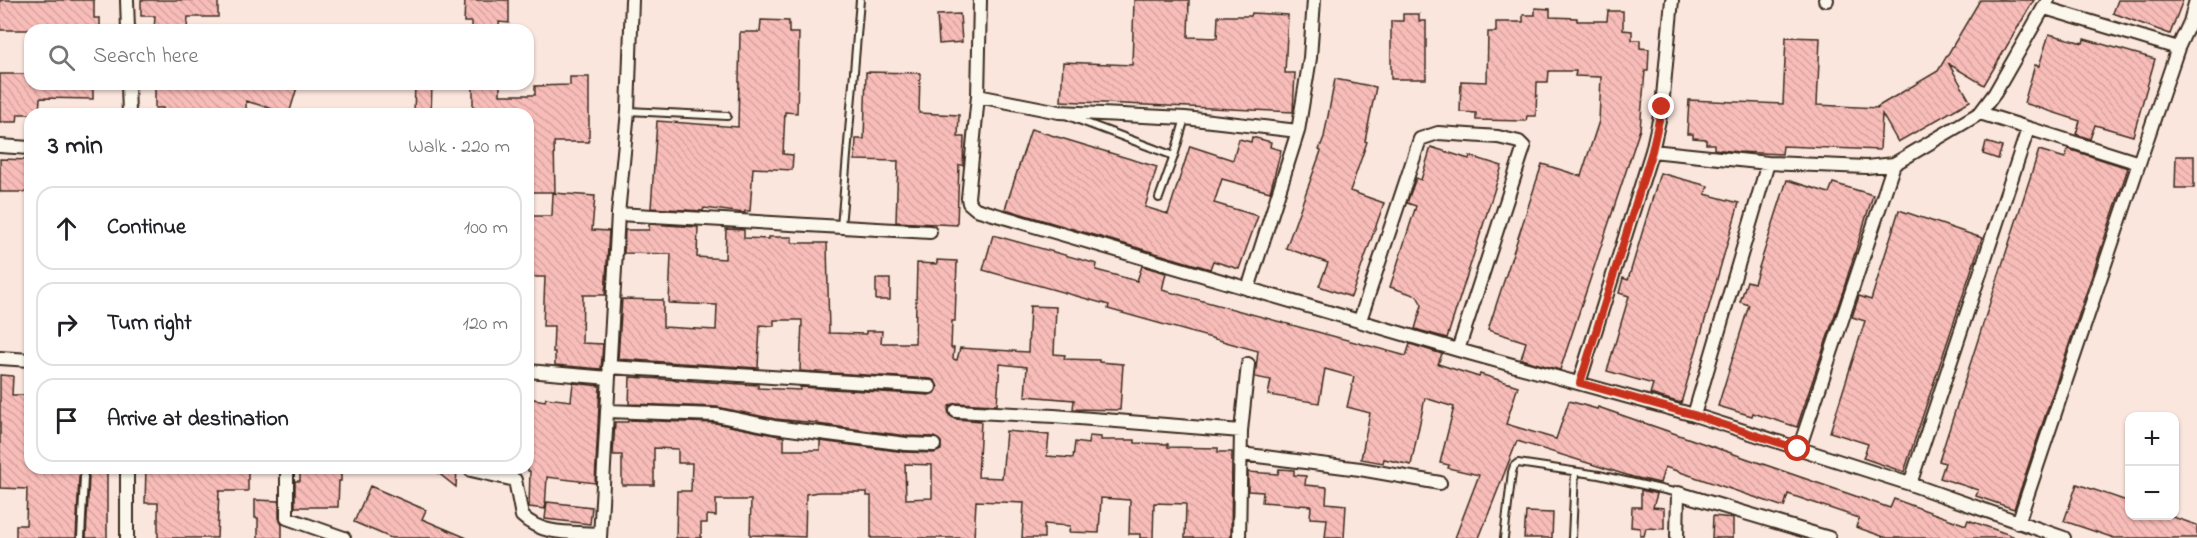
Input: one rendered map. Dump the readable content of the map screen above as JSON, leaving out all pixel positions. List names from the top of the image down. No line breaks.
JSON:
{"page":{"search":"Search here","heading":["3 min","Walk · 220 m"],"list":[["Continue","100 m"],["Turn right","120 m"],"Arrive at destination"],"map_buttons":["+","−"]}}
